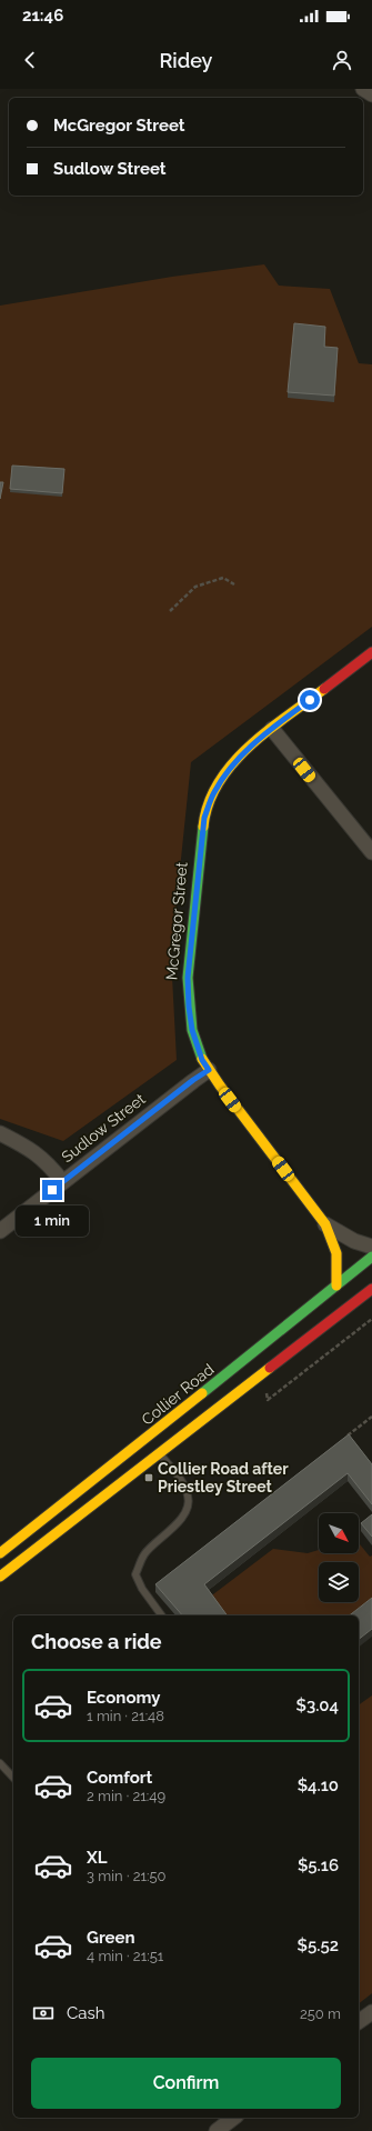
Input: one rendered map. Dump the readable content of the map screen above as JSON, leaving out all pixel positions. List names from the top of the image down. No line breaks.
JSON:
{"streets":{"main road":["McGregor Street","Collier Road"],"street":["Sudlow Street"]},"crossings":[["McGregor Street","Sudlow Street"],["McGregor Street","Collier Road"]],"places":{"transit":["Collier Road after Priestley Street"]},"north":"bottom right","page":{"status":"21:46","header":"Ridey","banner":["McGregor Street","Sudlow Street"],"bubble":"1 min","heading":"Choose a ride","list":[{"name":"Economy","note":"1 min · 21:48","value":"$3.04"},{"name":"Comfort","note":"2 min · 21:49","value":"$4.10"},{"name":"XL","note":"3 min · 21:50","value":"$5.16"},{"name":"Green","note":"4 min · 21:51","value":"$5.52"}],"pay":["Cash","250 m"],"buttons":"Confirm"}}
